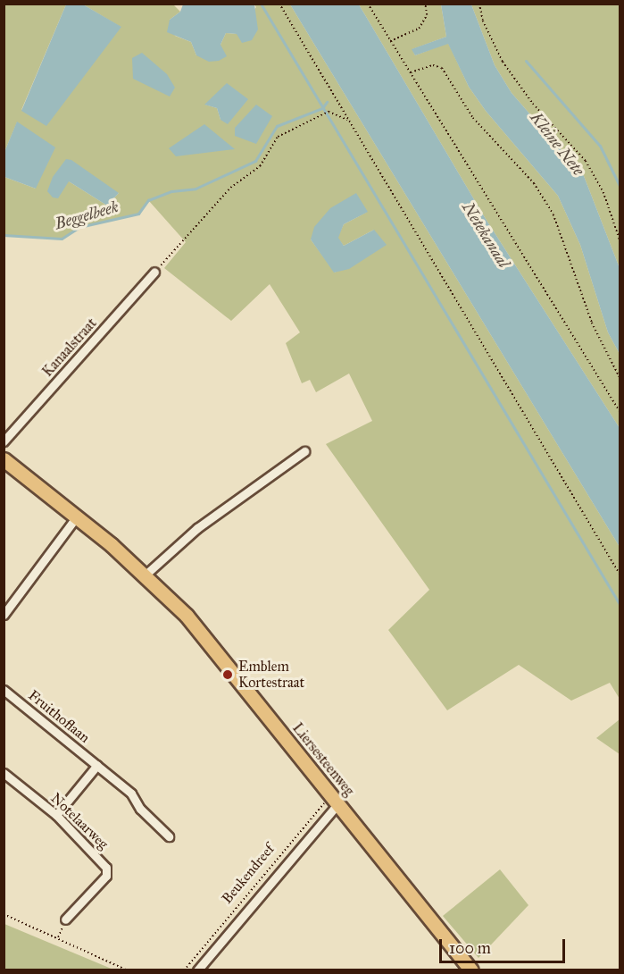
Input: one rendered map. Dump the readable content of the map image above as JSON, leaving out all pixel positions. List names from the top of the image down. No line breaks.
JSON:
{"streets":{"main road":["Liersesteenweg"],"street":["Kanaalstraat","Fruithoflaan","Notelaarweg","Beukendreef"]},"crossings":[["Liersesteenweg","Beukendreef"]],"water":["Kleine Nete","Beggelbeek","Netekanaal"],"places":["Emblem Kortestraat"],"scale_bar":"100 m"}
